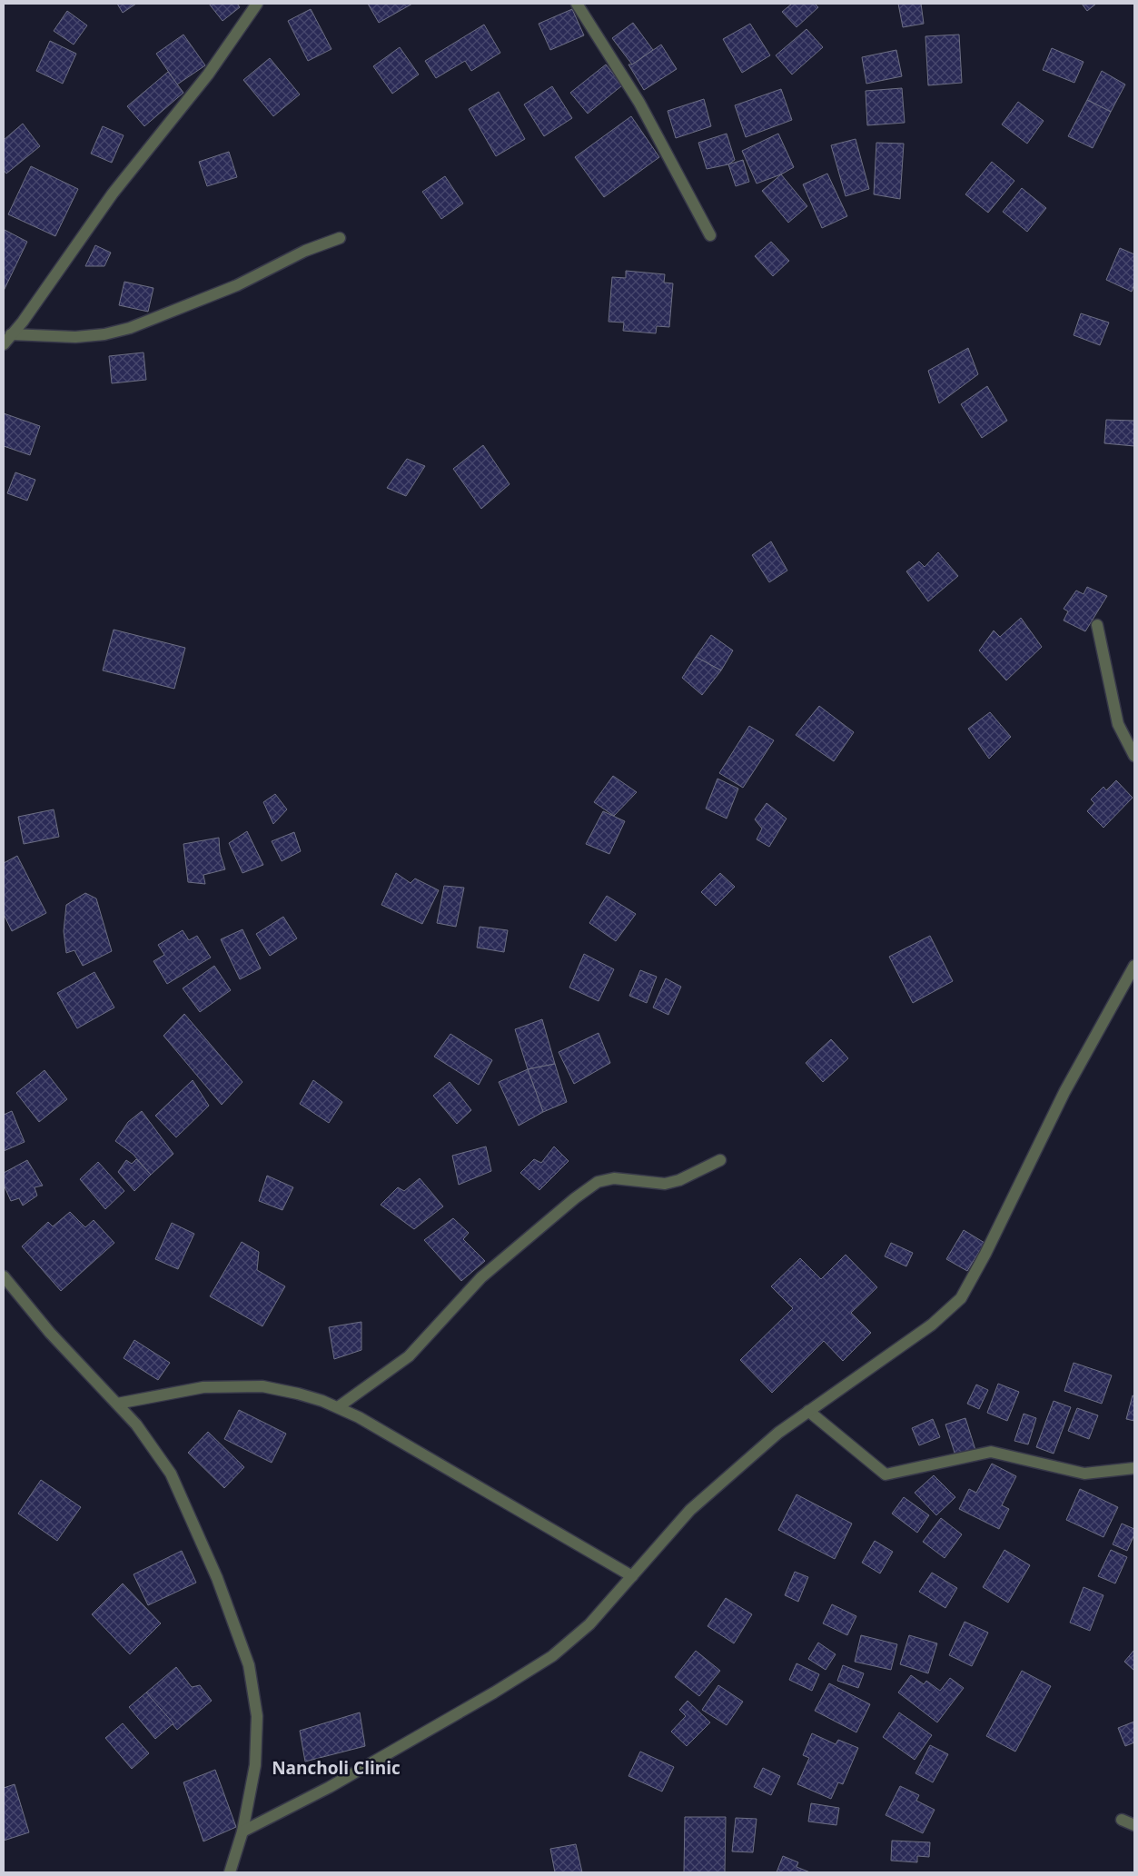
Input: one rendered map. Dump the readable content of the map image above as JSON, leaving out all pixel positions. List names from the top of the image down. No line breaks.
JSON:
{"districts":["Nancholi Clinic"]}
